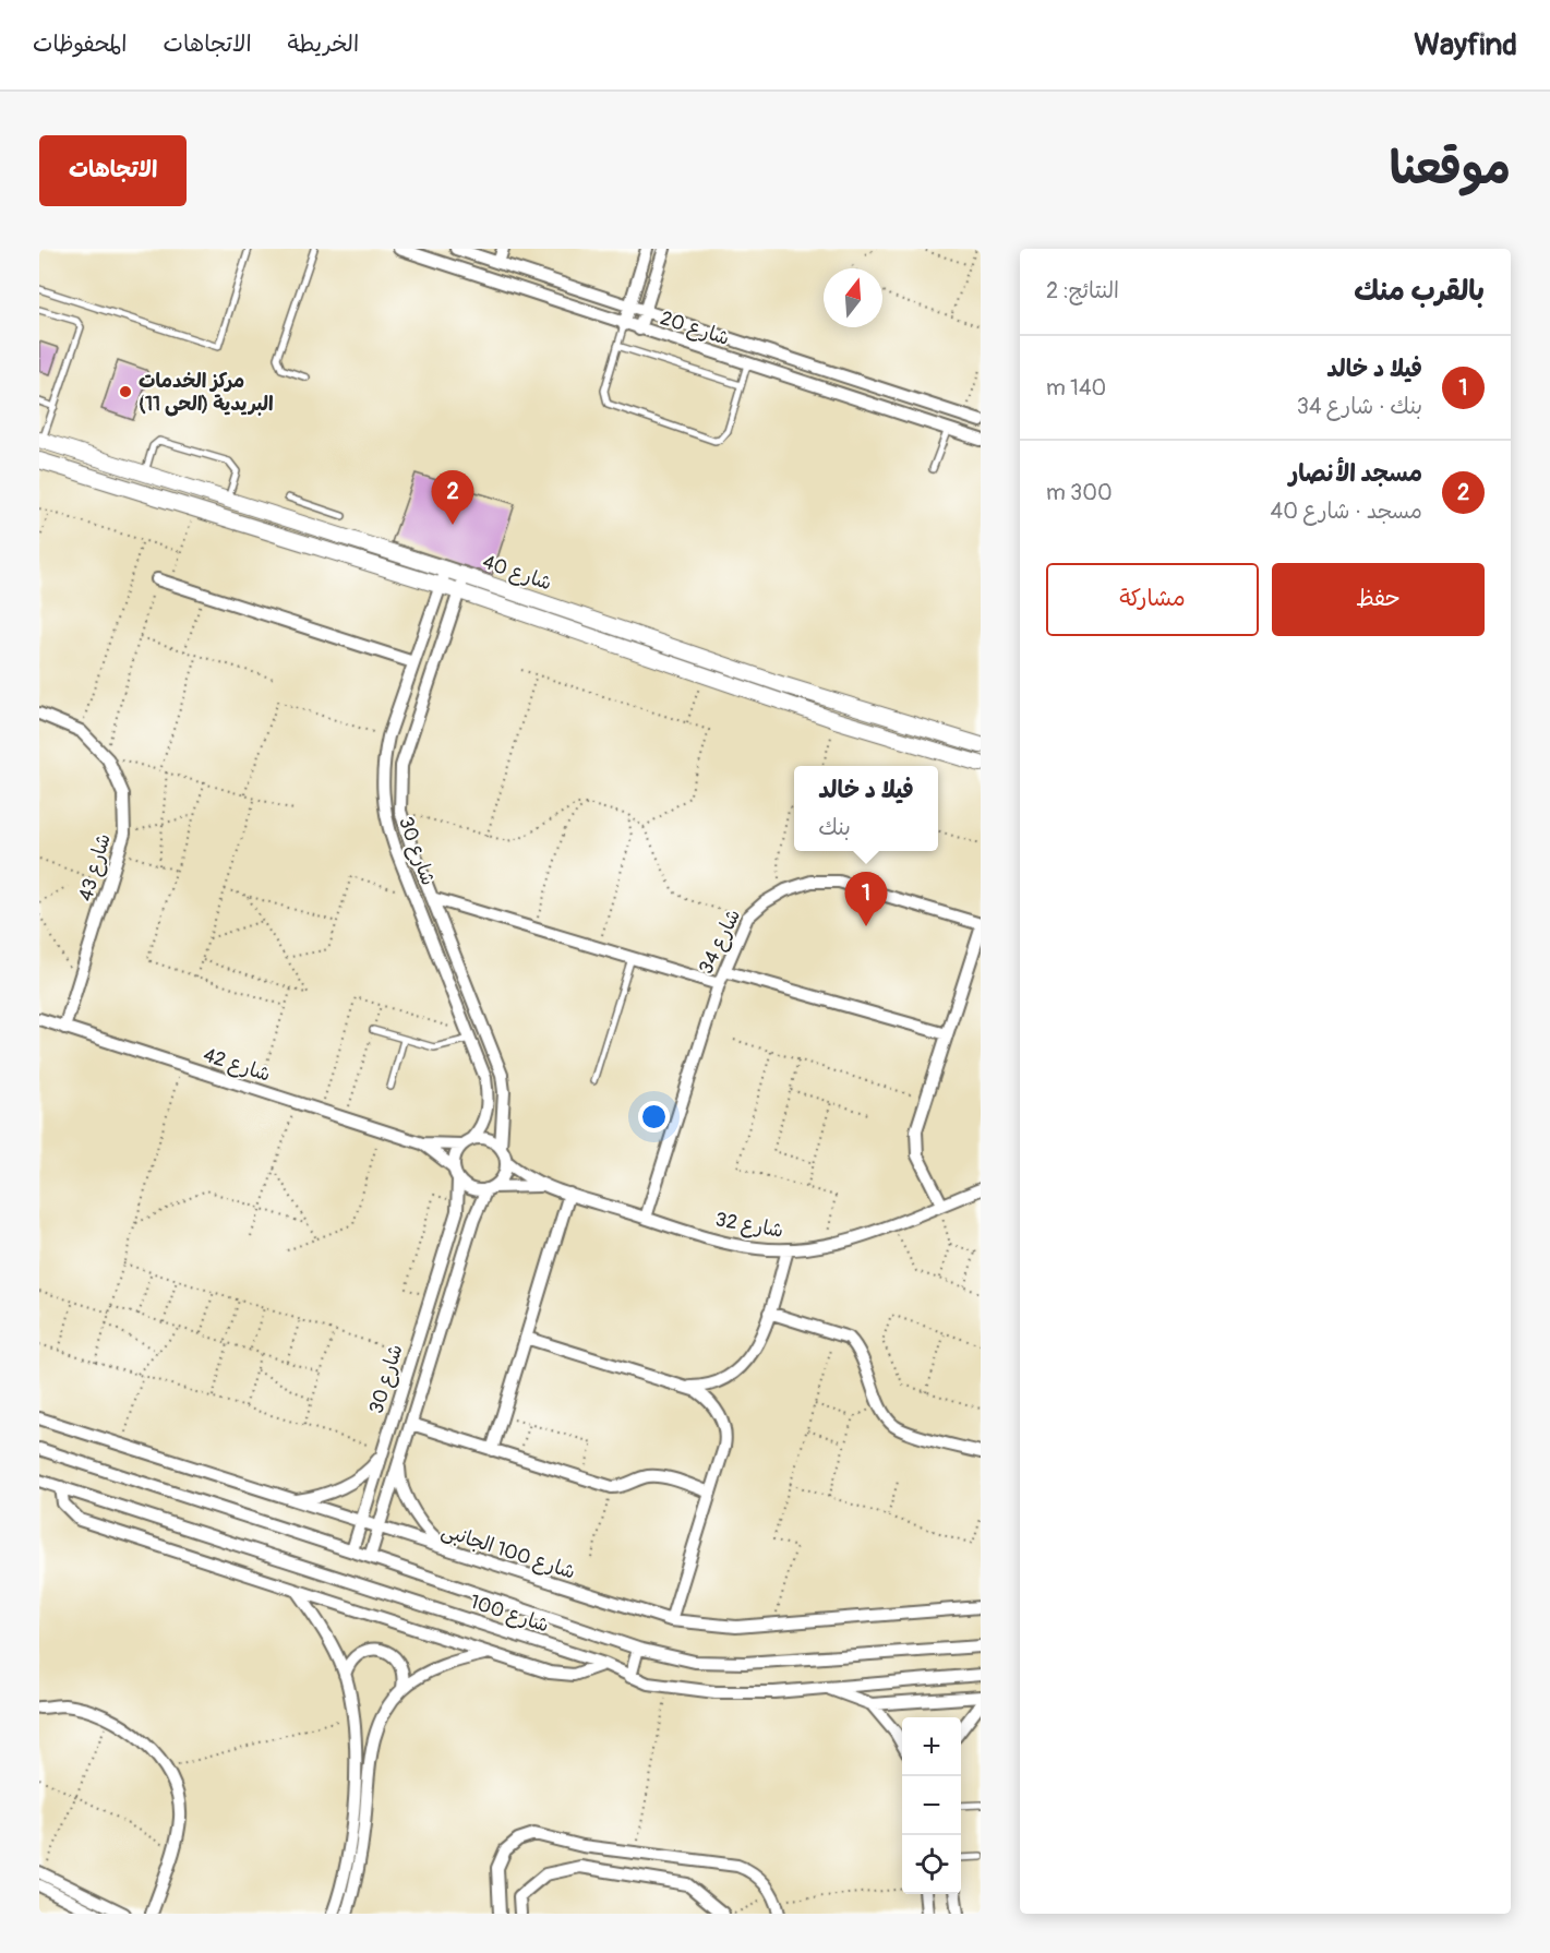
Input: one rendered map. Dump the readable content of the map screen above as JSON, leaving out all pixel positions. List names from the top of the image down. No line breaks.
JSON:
{"streets":{"street":["شارع 20","شارع 40","شارع 30","شارع 43","شارع 34","شارع 42","شارع 32","شارع 100 الجانبى","شارع 100"]},"crossings":[["شارع 40","شارع 30"],["شارع 30","شارع 42"],["شارع 30","شارع 32"],["شارع 30","شارع 100 الجانبى"],["شارع 30","شارع 100"],["شارع 43","شارع 42"],["شارع 34","شارع 32"],["شارع 42","شارع 32"]],"places":["مركز الخدمات البريدية (الحى 11)"],"north":"top","page":{"header":"Wayfind","nav":["الخريطة","الاتجاهات","المحفوظات"],"title":"موقعنا","buttons":["الاتجاهات",["حفظ","مشاركة"]],"heading":["بالقرب منك","النتائج: 2"],"list":[{"mark":"1","name":"فيلا د خالد","note":"بنك · شارع 34","value":"140 m"},{"mark":"2","name":"مسجد الأنصار","note":"مسجد · شارع 40","value":"300 m"}],"pins":["2","1"],"popup":["فيلا د خالد","بنك"],"map_buttons":["+","−"]}}
